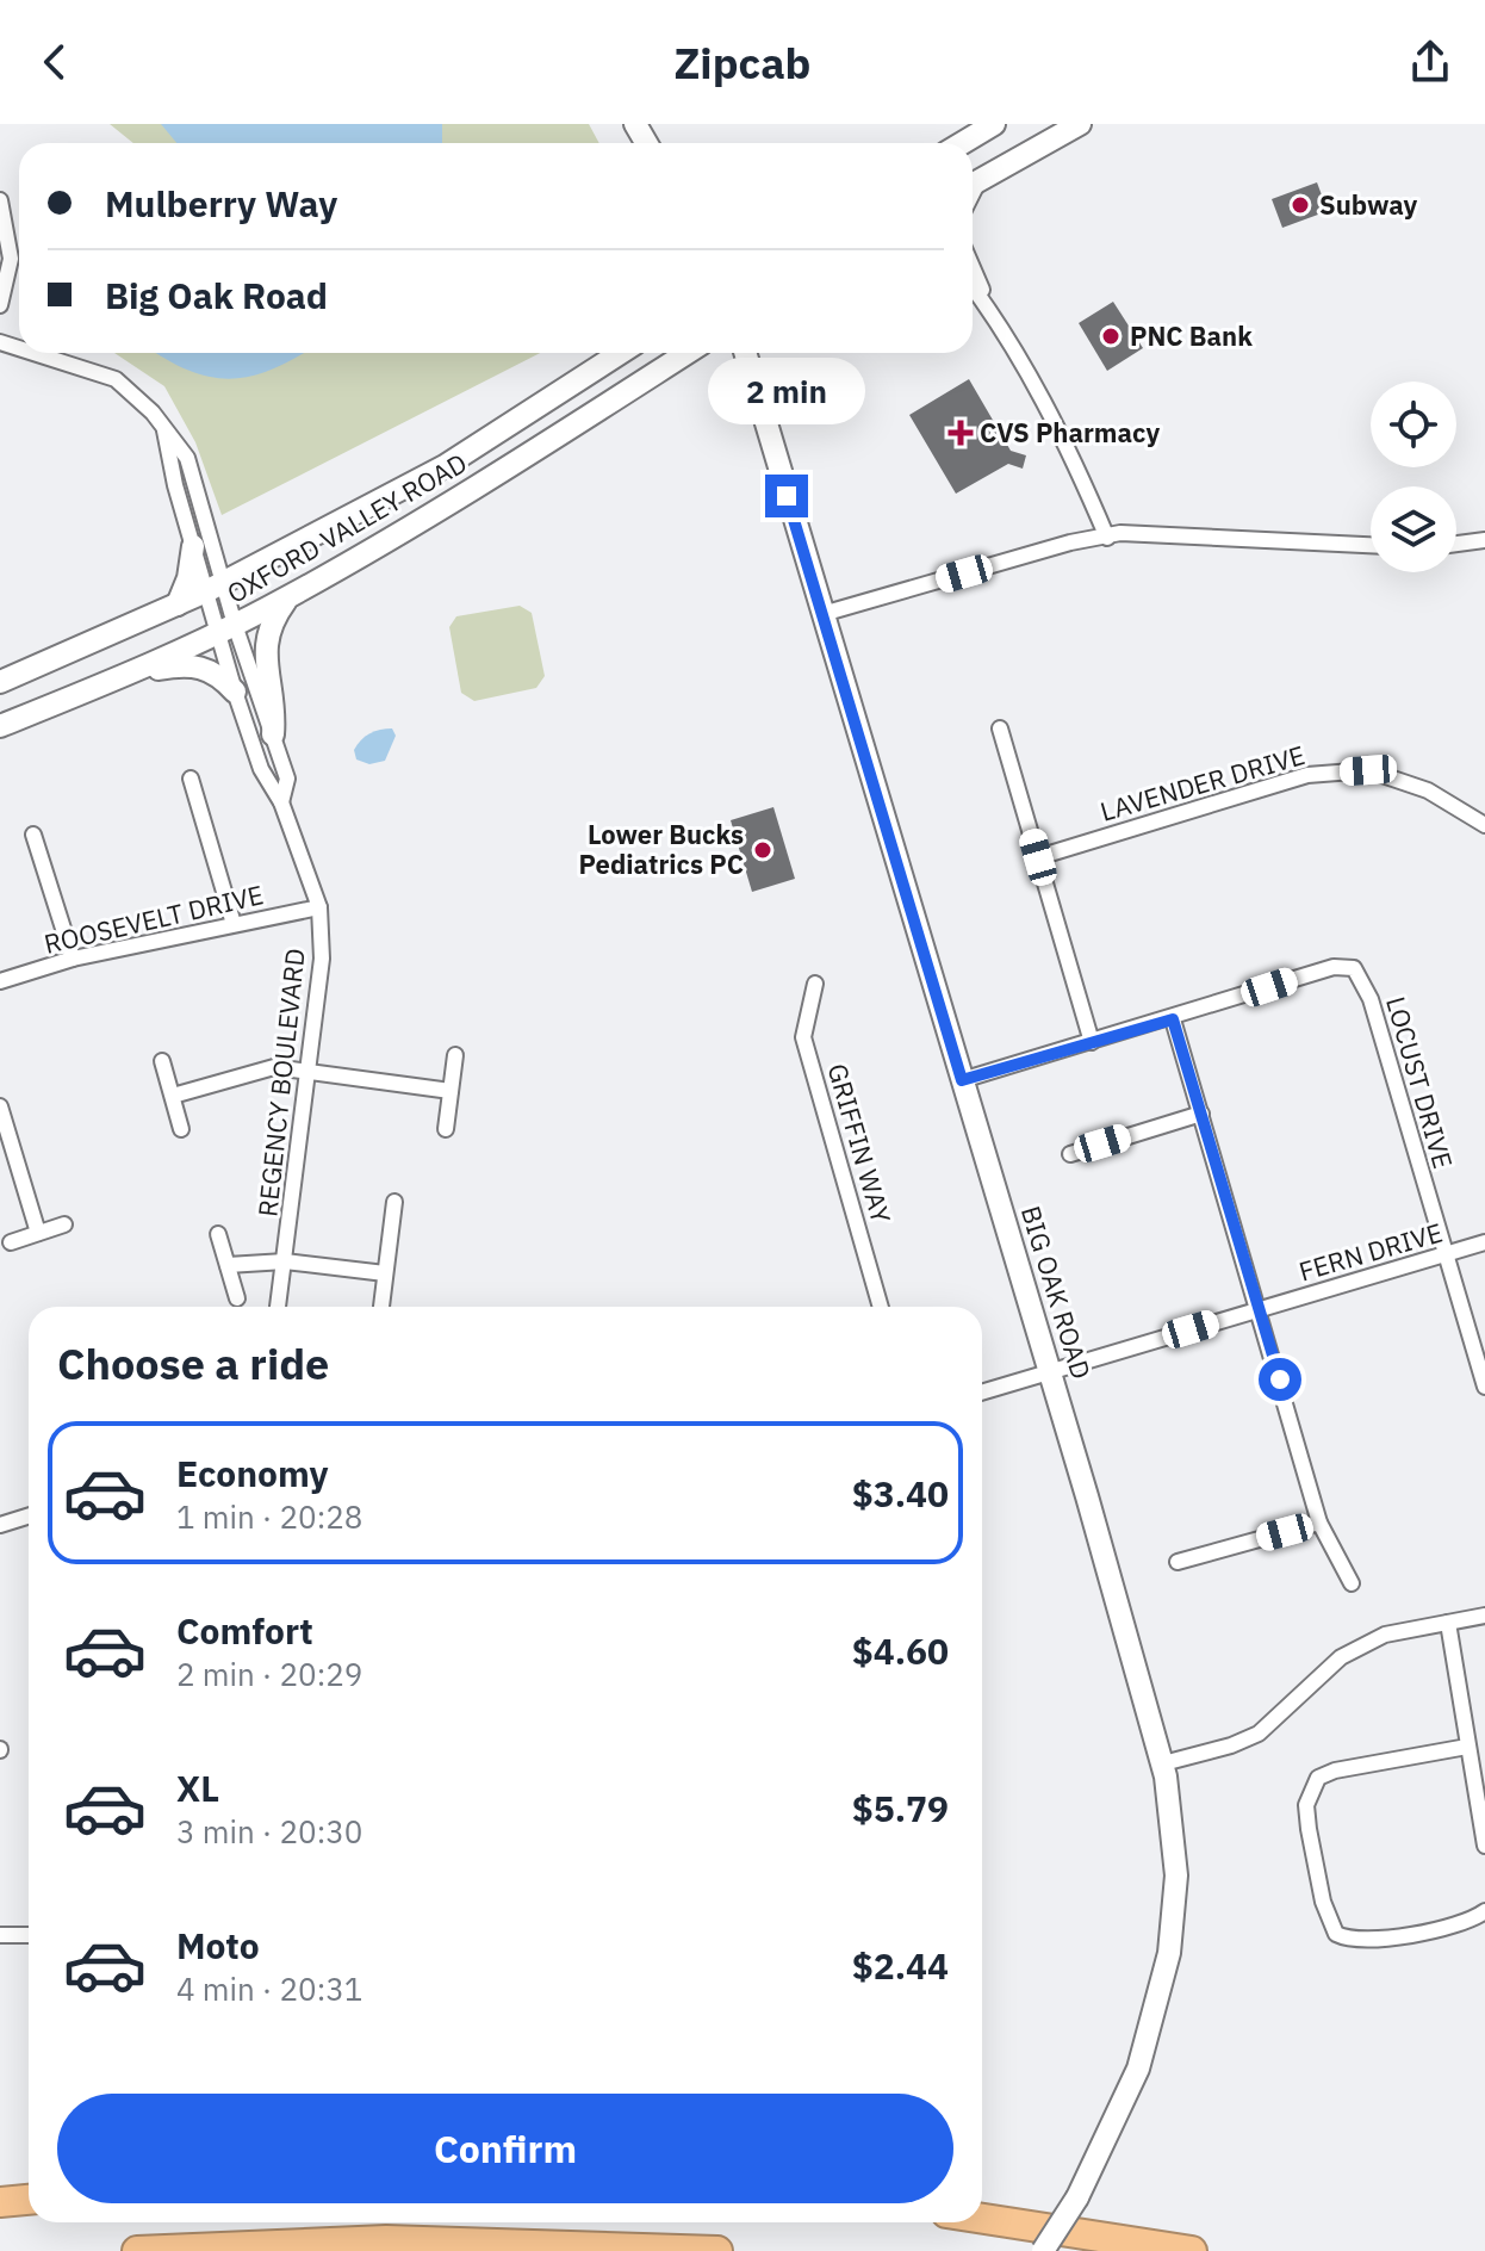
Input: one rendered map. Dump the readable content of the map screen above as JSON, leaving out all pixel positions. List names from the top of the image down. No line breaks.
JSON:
{"streets":{"street":["OXFORD VALLEY ROAD","LAVENDER DRIVE","ROOSEVELT DRIVE","REGENCY BOULEVARD","LOCUST DRIVE","GRIFFIN WAY","FERN DRIVE","BIG OAK ROAD"]},"crossings":[["OXFORD VALLEY ROAD","REGENCY BOULEVARD"],["ROOSEVELT DRIVE","REGENCY BOULEVARD"],["LOCUST DRIVE","FERN DRIVE"],["LOCUST DRIVE","BIG OAK ROAD"],["FERN DRIVE","BIG OAK ROAD"]],"places":{"other":["Subway","PNC Bank","Lower Bucks Pediatrics PC"],"health":["CVS Pharmacy"]},"page":{"header":"Zipcab","banner":["Mulberry Way","Big Oak Road"],"bubble":"2 min","heading":"Choose a ride","list":[{"name":"Economy","note":"1 min · 20:28","value":"$3.40"},{"name":"Comfort","note":"2 min · 20:29","value":"$4.60"},{"name":"XL","note":"3 min · 20:30","value":"$5.79"},{"name":"Moto","note":"4 min · 20:31","value":"$2.44"}],"buttons":"Confirm"}}
